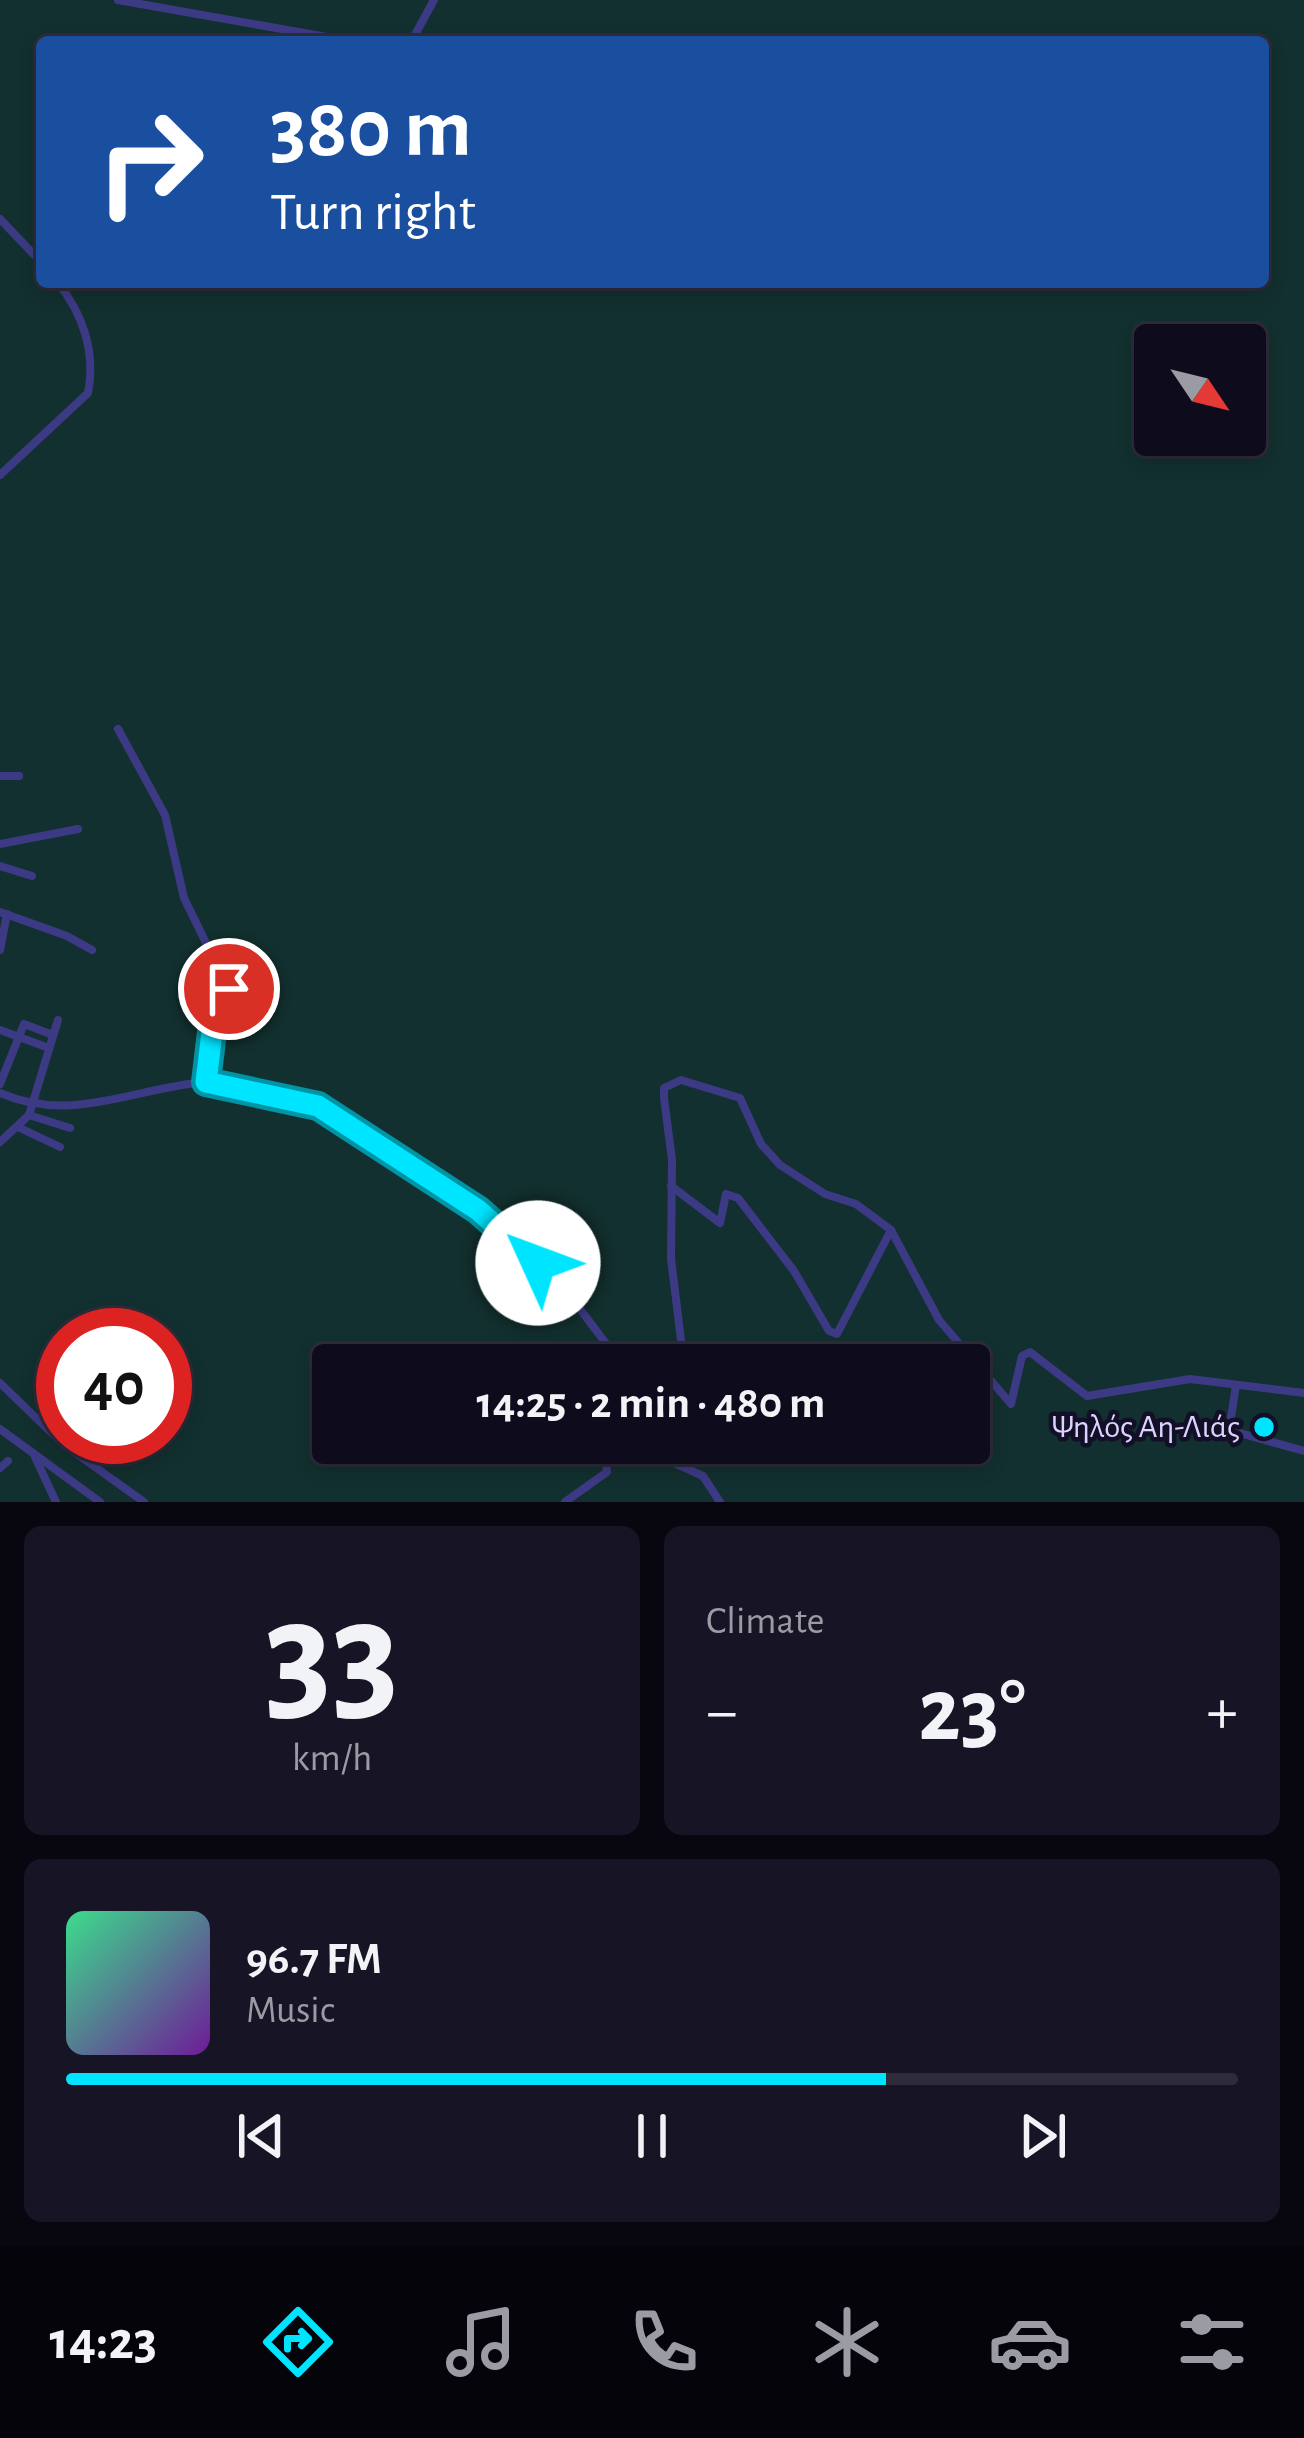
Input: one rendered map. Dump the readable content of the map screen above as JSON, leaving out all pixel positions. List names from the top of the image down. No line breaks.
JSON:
{"places":["Ψηλός Αη-Λιάς"],"north":"bottom right","page":{"turn":["380 m","Turn right"],"limit":"40","trip":"14:25 · 2 min · 480 m","tile":[["33","km/h"],"Climate"],"heat":["−","23°","+"],"song":["96.7 FM","Music"],"tabs":"14:23"}}
